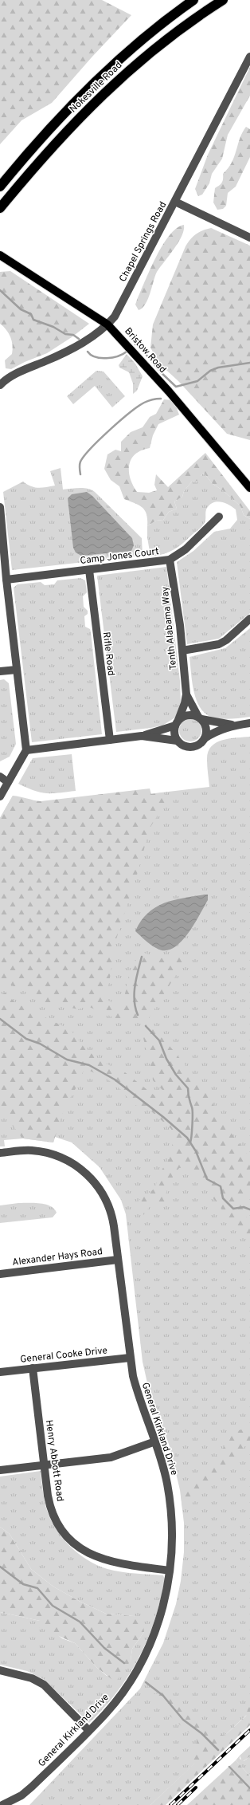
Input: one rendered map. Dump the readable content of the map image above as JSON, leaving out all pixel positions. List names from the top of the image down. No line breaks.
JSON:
{"streets":{"highway":["Nokesville Road"],"main road":["Bristow Road"],"street":["Chapel Springs Road","Camp Jones Court","Tenth Alabama Way","Rifle Road","Alexander Hays Road","General Cooke Drive","General Kirkland Drive","Henry Abbott Road"]},"crossings":[["Chapel Springs Road","Bristow Road"],["Camp Jones Court","Tenth Alabama Way"],["Camp Jones Court","Rifle Road"],["Alexander Hays Road","General Kirkland Drive"],["General Cooke Drive","General Kirkland Drive"],["General Cooke Drive","Henry Abbott Road"],["General Kirkland Drive","Henry Abbott Road"]]}
